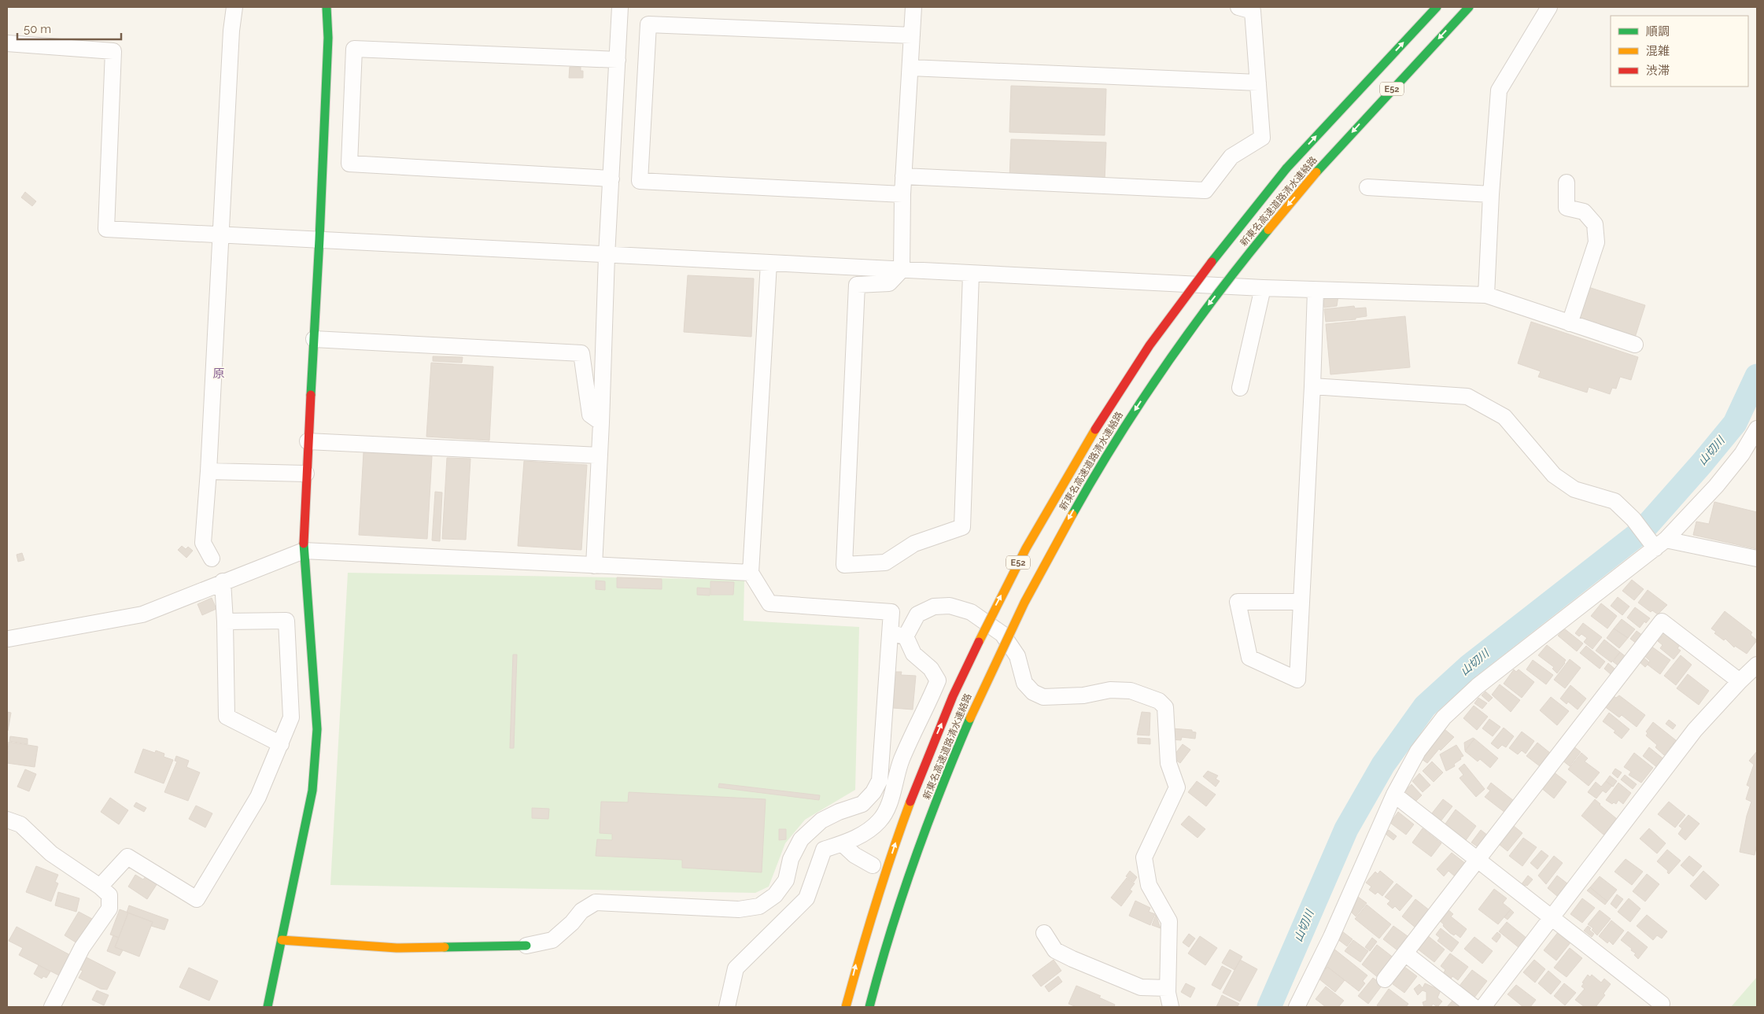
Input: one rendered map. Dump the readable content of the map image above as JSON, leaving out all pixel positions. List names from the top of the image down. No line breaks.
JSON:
{"streets":{"main road":["E52","新東名高速道路清水連絡路"]},"districts":["原"],"water":["山切川"],"legend":["順調","混雑","渋滞"],"scale_bar":"50 m"}
